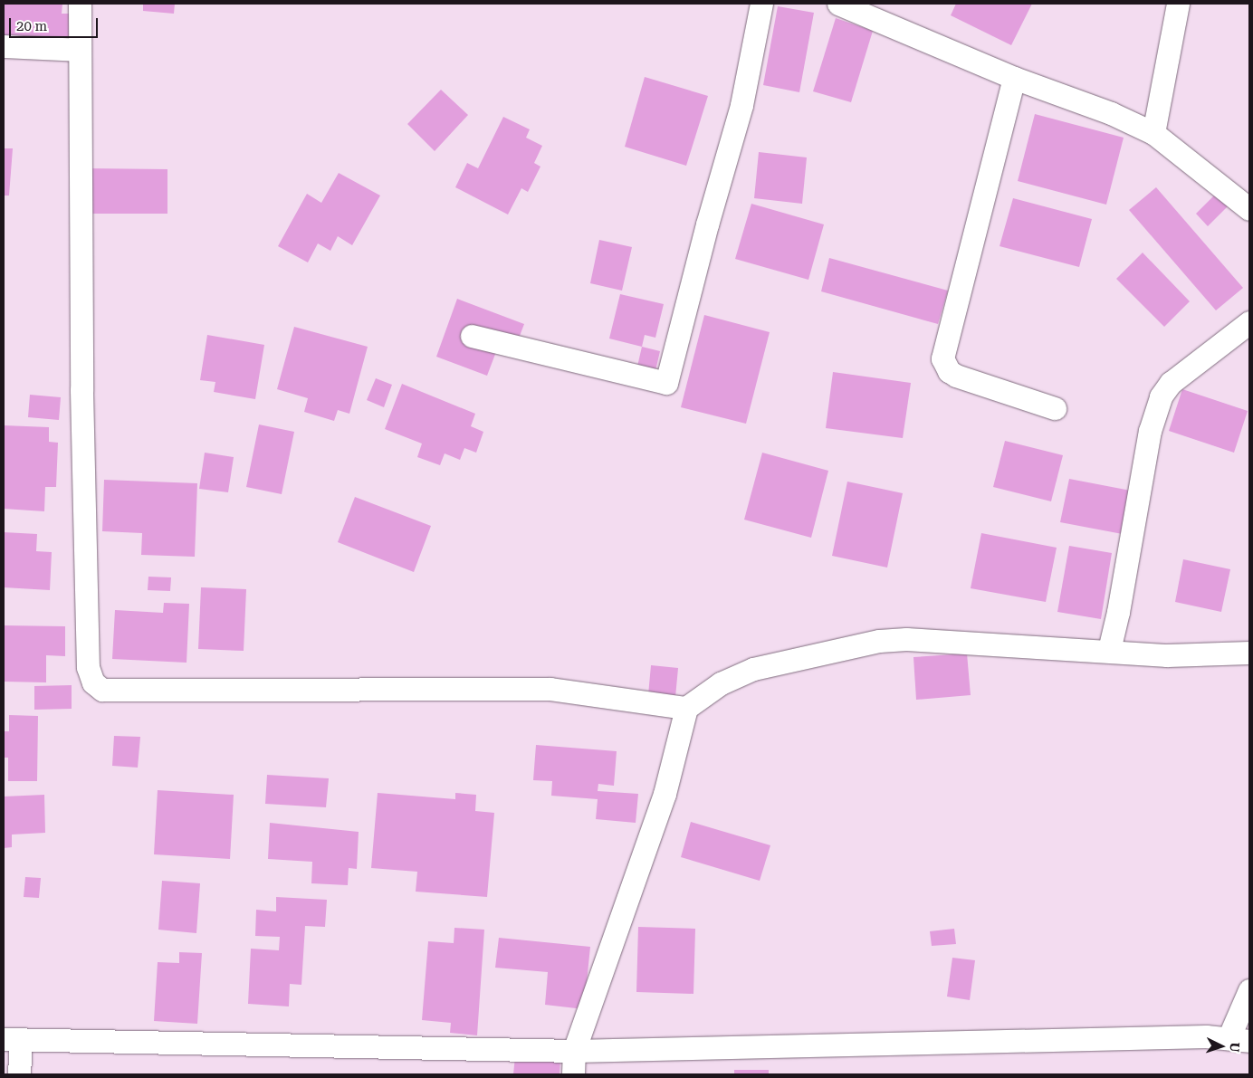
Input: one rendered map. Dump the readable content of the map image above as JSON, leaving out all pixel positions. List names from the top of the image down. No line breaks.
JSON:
{"scale_bar":"20 m","north":"right"}
